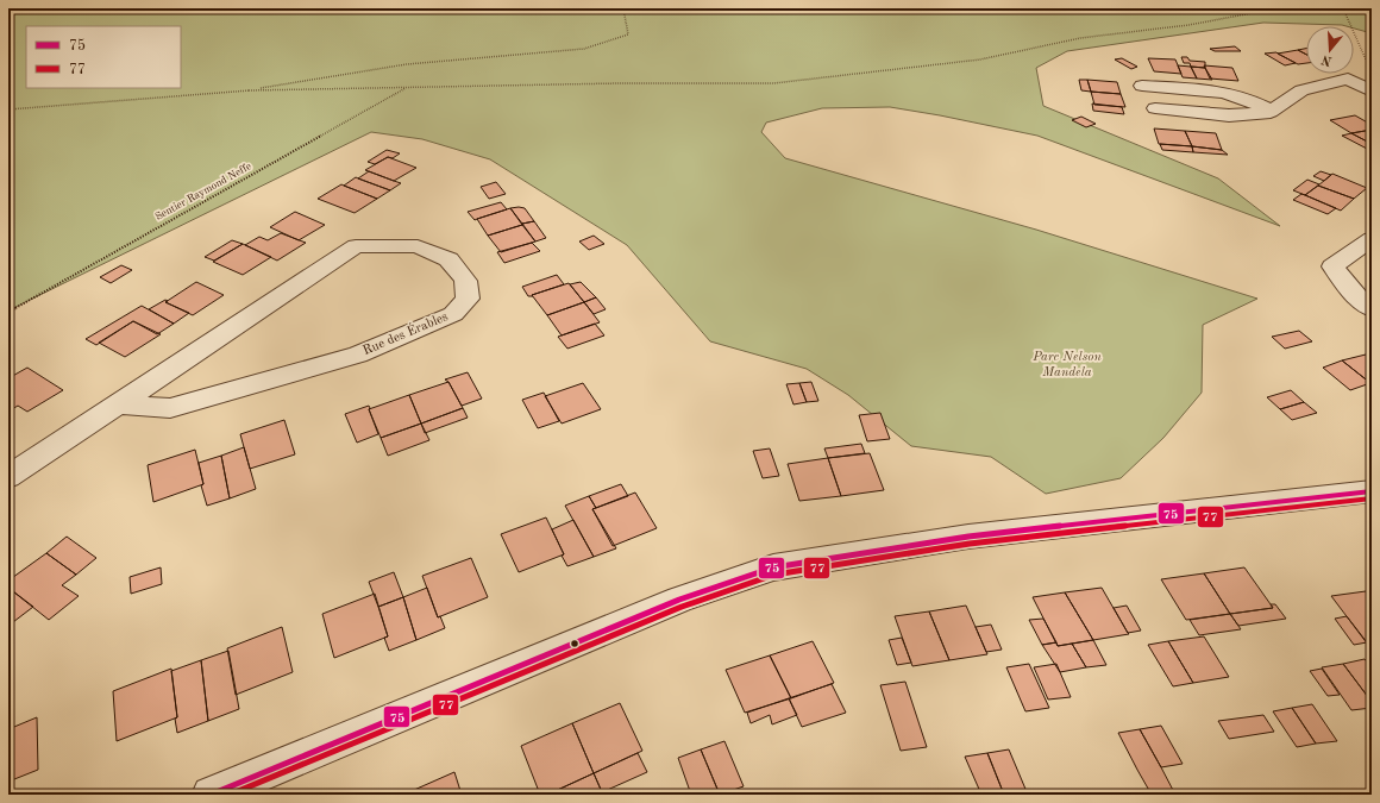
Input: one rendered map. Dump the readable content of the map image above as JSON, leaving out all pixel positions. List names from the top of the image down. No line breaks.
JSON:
{"streets":{"street":["Rue des Érables"],"path":["Sentier Raymond Neffe"]},"parks":["Parc Nelson Mandela"],"lines":["transit line 75","transit line 77"],"legend":["75","77"],"north":"bottom"}
